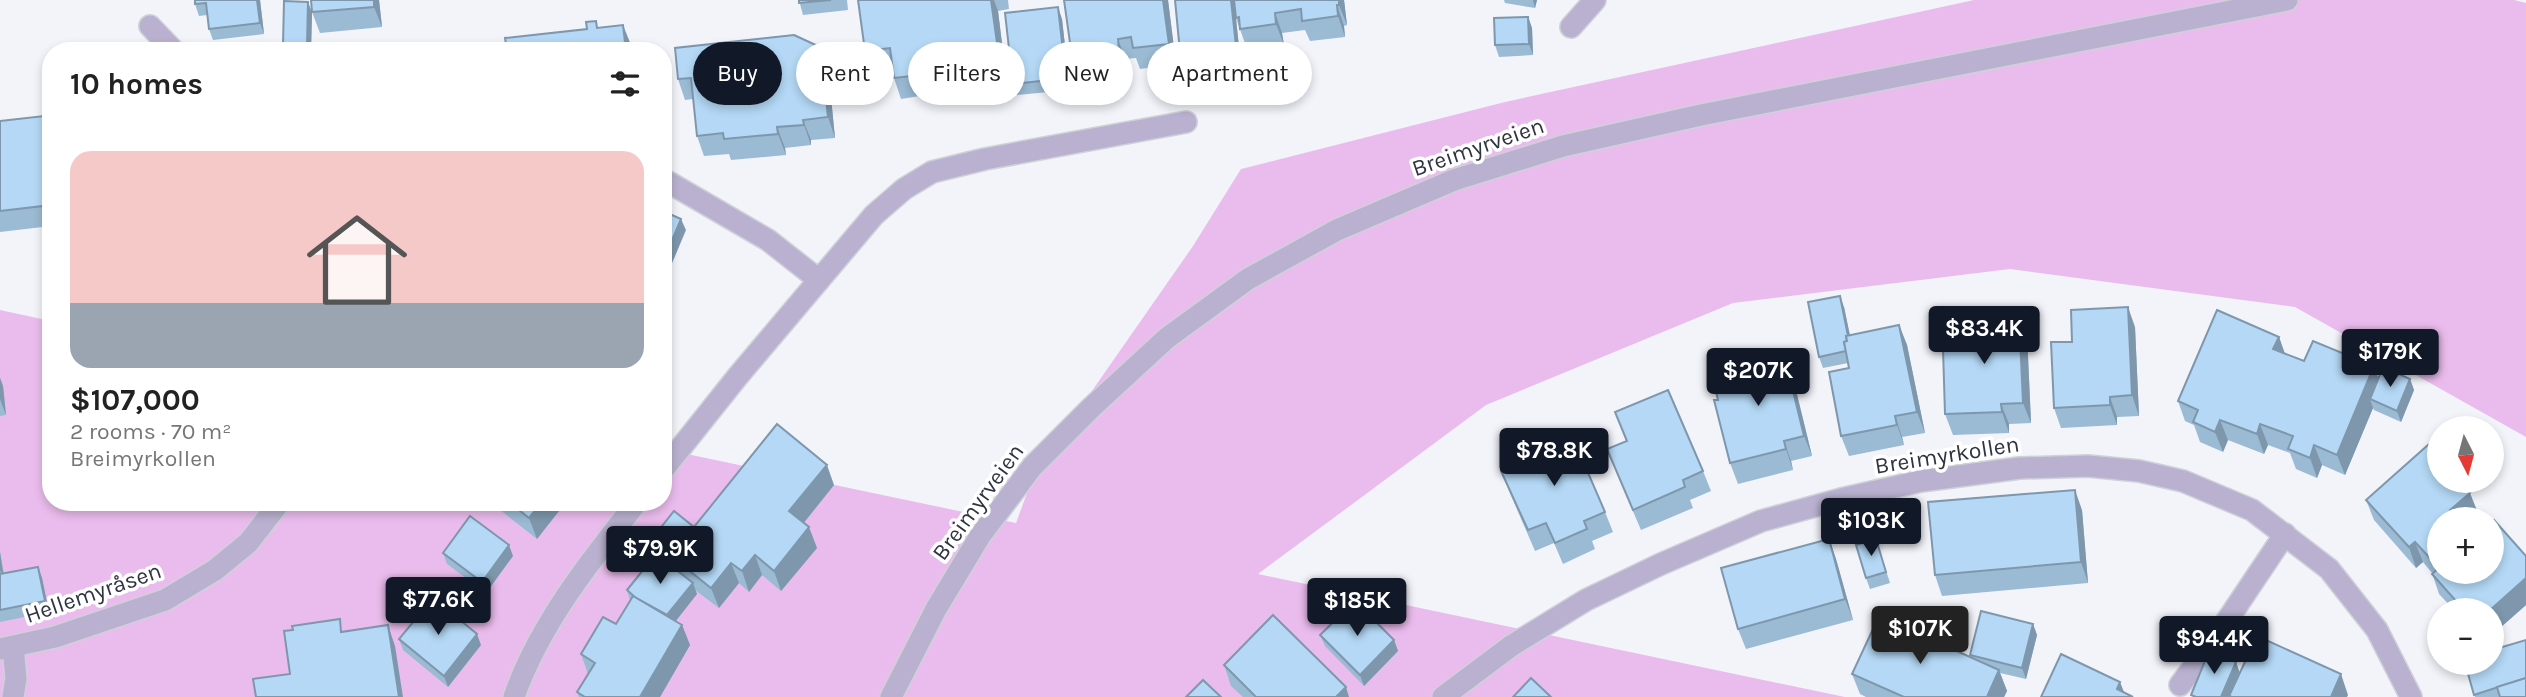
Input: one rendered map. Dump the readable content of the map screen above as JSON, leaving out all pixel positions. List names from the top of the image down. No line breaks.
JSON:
{"streets":{"street":["Breimyrveien","Breimyrkollen","Hellemyråsen"]},"north":"bottom","page":{"chip":["Buy","Rent","Filters","New","Apartment"],"heading":"10 homes","list":[{"name":"$107,000","note":"2 rooms · 70 m² · Breimyrkollen"}],"price":["$83.4K","$179K","$207K","$78.8K","$103K","$79.9K","$77.6K","$185K","$107K","$94.4K"],"map_buttons":["+","−"]}}
